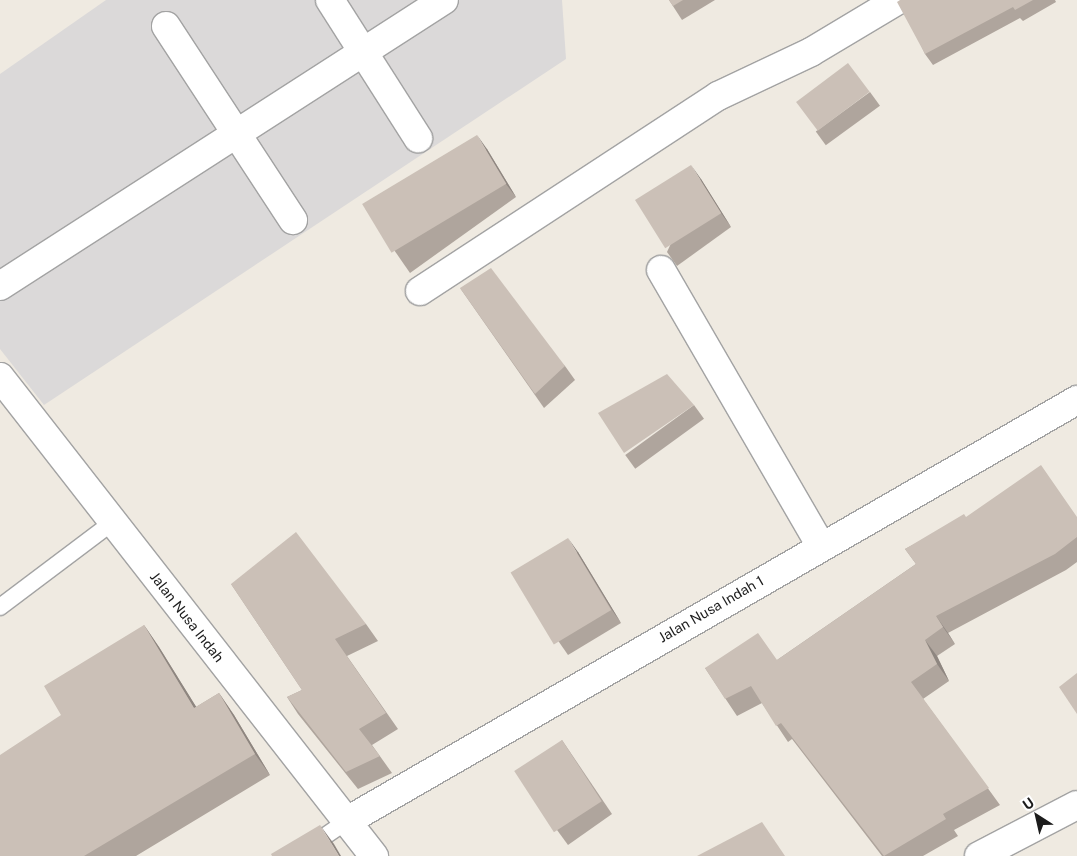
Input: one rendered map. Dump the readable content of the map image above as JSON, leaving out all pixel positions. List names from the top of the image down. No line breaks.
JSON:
{"streets":{"street":["Jalan Nusa Indah 1","Jalan Nusa Indah"]},"crossings":[["Jalan Nusa Indah 1","Jalan Nusa Indah"]],"north":"top left"}
